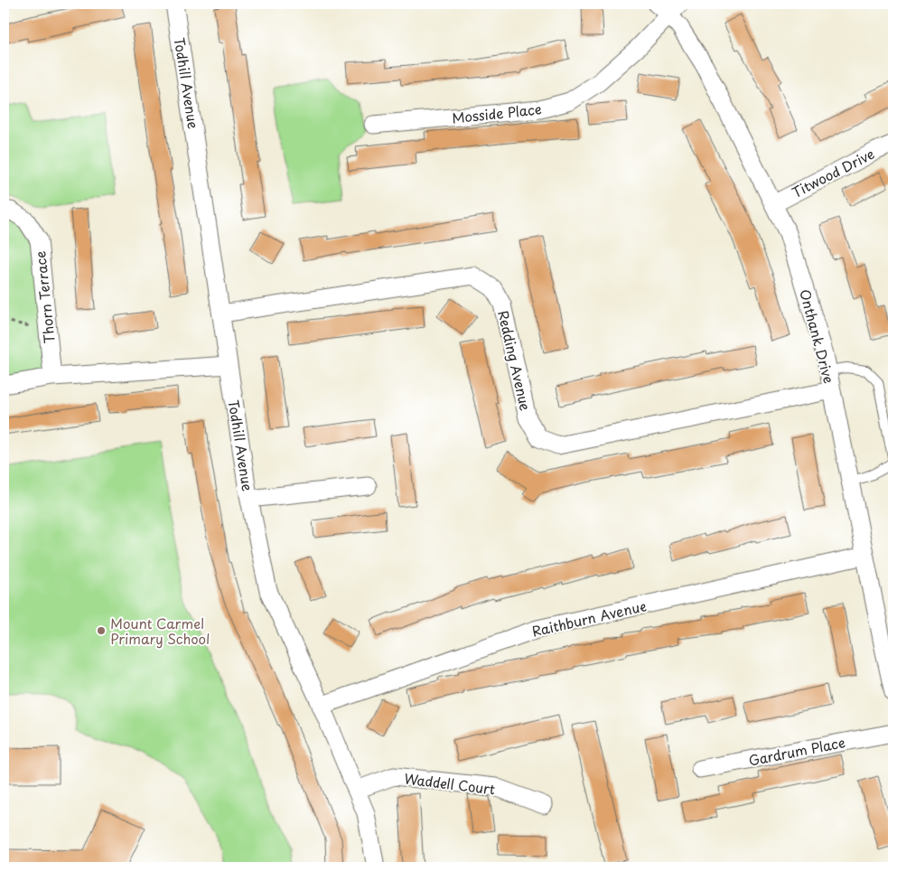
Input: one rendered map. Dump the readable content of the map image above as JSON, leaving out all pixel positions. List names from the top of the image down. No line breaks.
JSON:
{"streets":{"street":["Todhill Avenue","Mosside Place","Titwood Drive","Thorn Terrace","Onthank Drive","Redding Avenue","Raithburn Avenue","Gardrum Place","Waddell Court"]},"crossings":[["Todhill Avenue","Redding Avenue"],["Todhill Avenue","Raithburn Avenue"],["Todhill Avenue","Waddell Court"],["Mosside Place","Onthank Drive"],["Titwood Drive","Onthank Drive"],["Onthank Drive","Redding Avenue"],["Onthank Drive","Raithburn Avenue"]],"places":["Mount Carmel Primary School"]}
